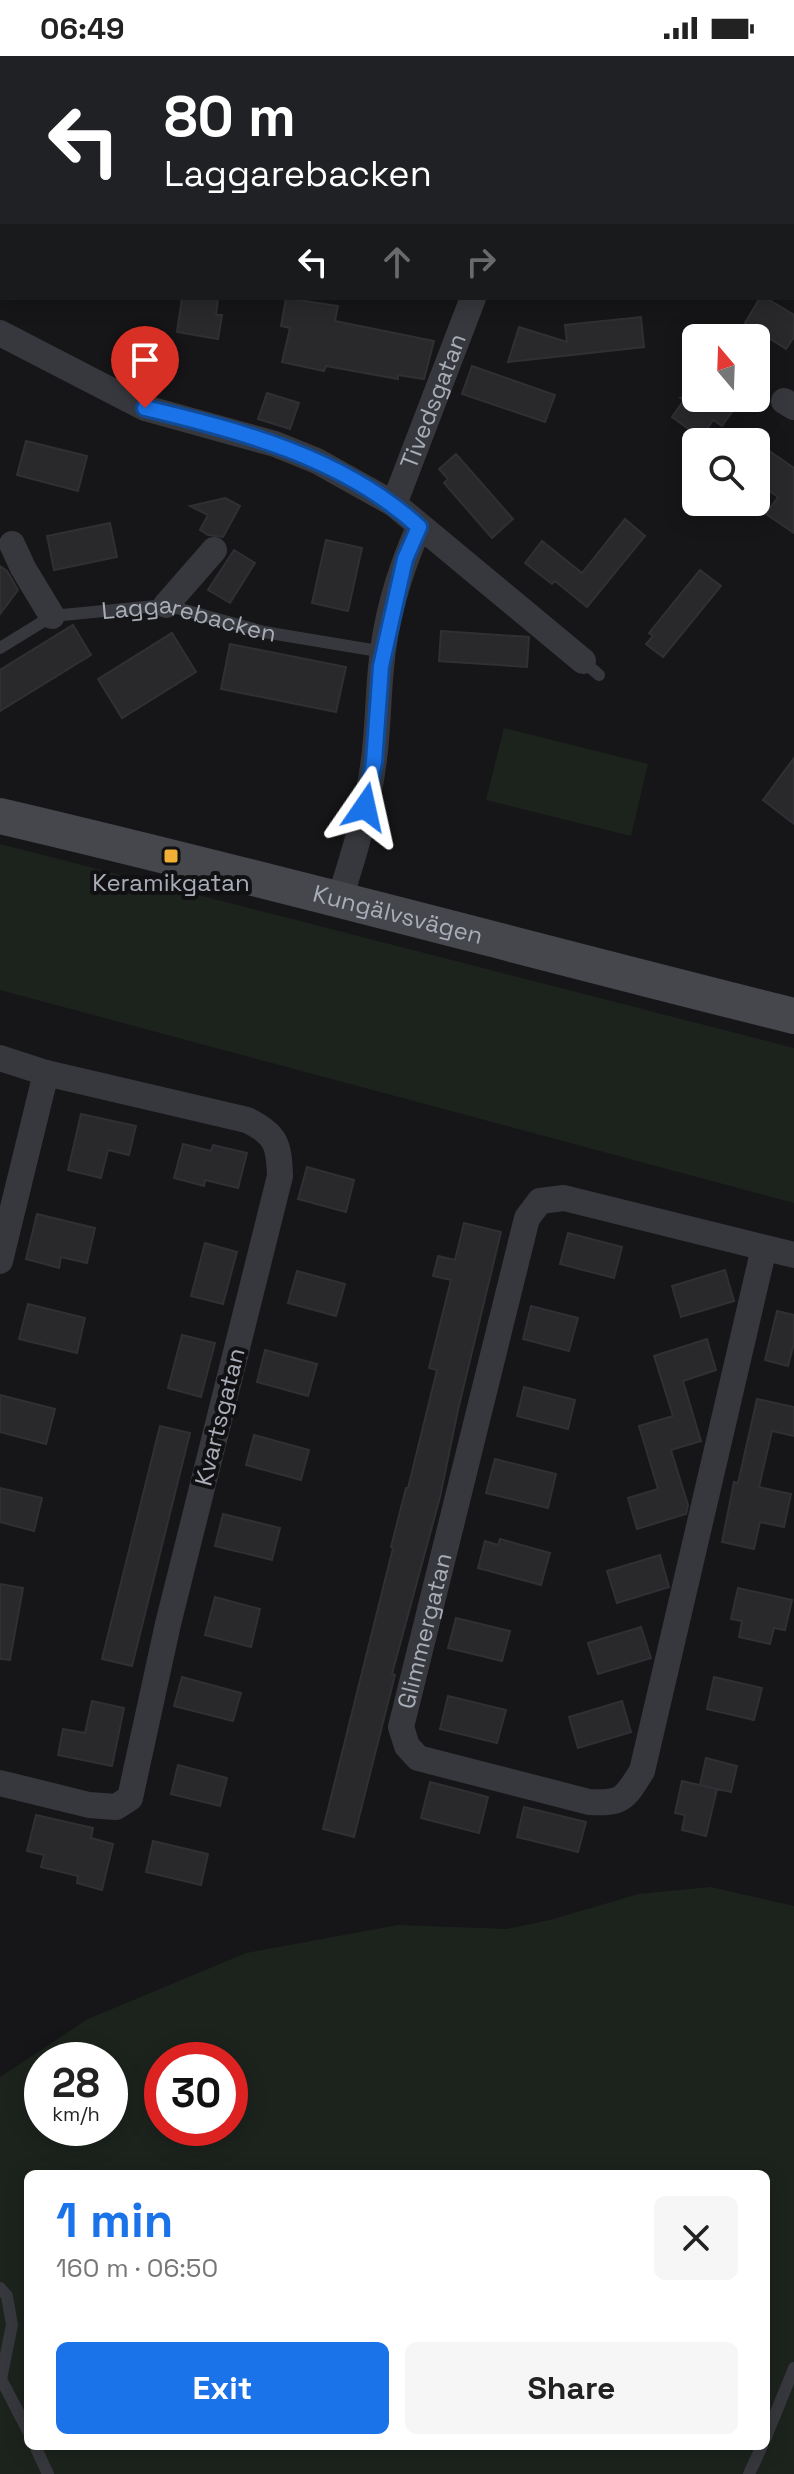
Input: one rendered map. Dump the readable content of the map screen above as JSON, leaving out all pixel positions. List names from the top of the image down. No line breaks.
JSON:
{"streets":{"main road":["Kungälvsvägen"],"street":["Tivedsgatan","Kvartsgatan","Glimmergatan"],"lane":["Laggarebacken"]},"places":{"transit":["Keramikgatan"]},"north":"top","page":{"status":"06:49","turn":["80 m","Laggarebacken"],"speed":"28 km/h","limit":"30","heading":["1 min","160 m · 06:50"],"buttons":["Exit","Share"]}}
